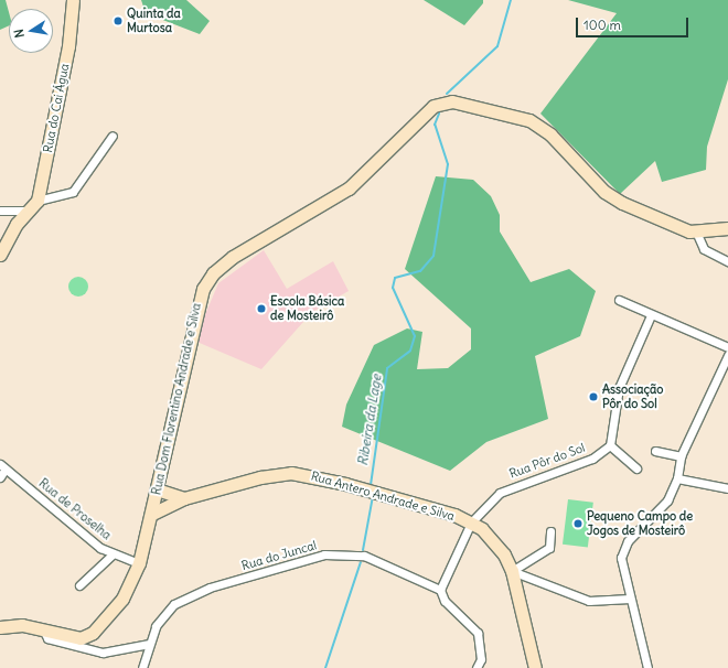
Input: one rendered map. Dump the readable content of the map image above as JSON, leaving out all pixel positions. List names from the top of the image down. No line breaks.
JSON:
{"streets":{"main road":["Rua do Cai Água","Rua Dom Florentino Andrade e Silva","Rua Antero Andrade e Silva"],"street":["Rua Pôr do Sol","Rua de Proselha","Rua do Juncal"]},"crossings":[["Rua Dom Florentino Andrade e Silva","Rua Antero Andrade e Silva"],["Rua Dom Florentino Andrade e Silva","Rua de Proselha"],["Rua Pôr do Sol","Rua Antero Andrade e Silva"]],"water":["Ribeira da Lage"],"places":["Quinta da Murtosa","Escola Básica de Mosteirô","Associação Pôr do Sol","Pequeno Campo de Jogos de Mosteirô"],"scale_bar":"100 m","north":"left"}
